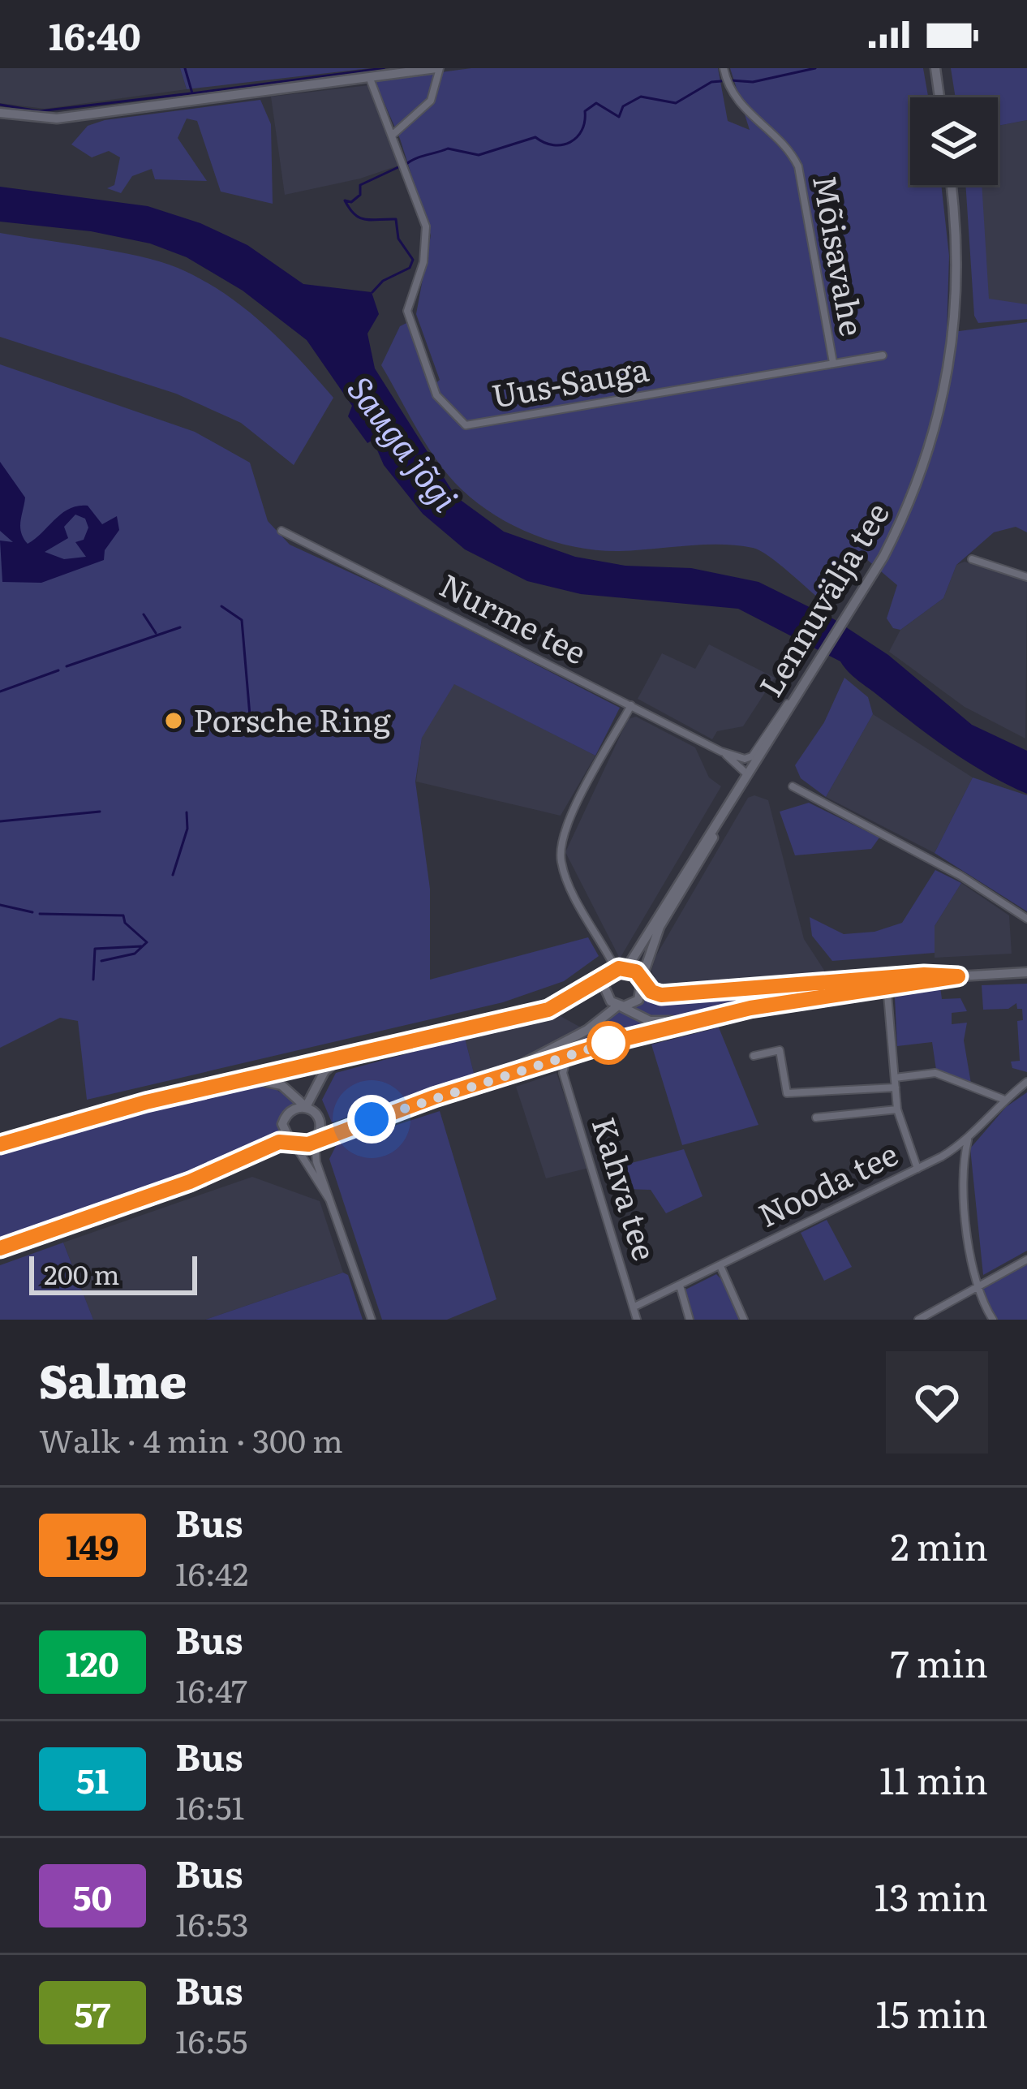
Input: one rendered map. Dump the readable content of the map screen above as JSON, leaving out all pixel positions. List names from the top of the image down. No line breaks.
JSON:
{"streets":{"main road":["Lennuvälja tee"],"street":["Mõisavahe","Uus-Sauga","Nurme tee","Nooda tee","Kahva tee"]},"crossings":[["Mõisavahe","Uus-Sauga"],["Lennuvälja tee","Nurme tee"],["Nooda tee","Kahva tee"]],"water":["Sauga jõgi"],"places":["Porsche Ring"],"lines":["bus line 149"],"scale_bar":"200 m","page":{"status":"16:40","scale":"200 m","heading":["Salme","Walk · 4 min · 300 m"],"list":[{"mark":"149","name":"Bus","note":"16:42","value":"2 min"},{"mark":"120","name":"Bus","note":"16:47","value":"7 min"},{"mark":"51","name":"Bus","note":"16:51","value":"11 min"},{"mark":"50","name":"Bus","note":"16:53","value":"13 min"},{"mark":"57","name":"Bus","note":"16:55","value":"15 min"}]}}
